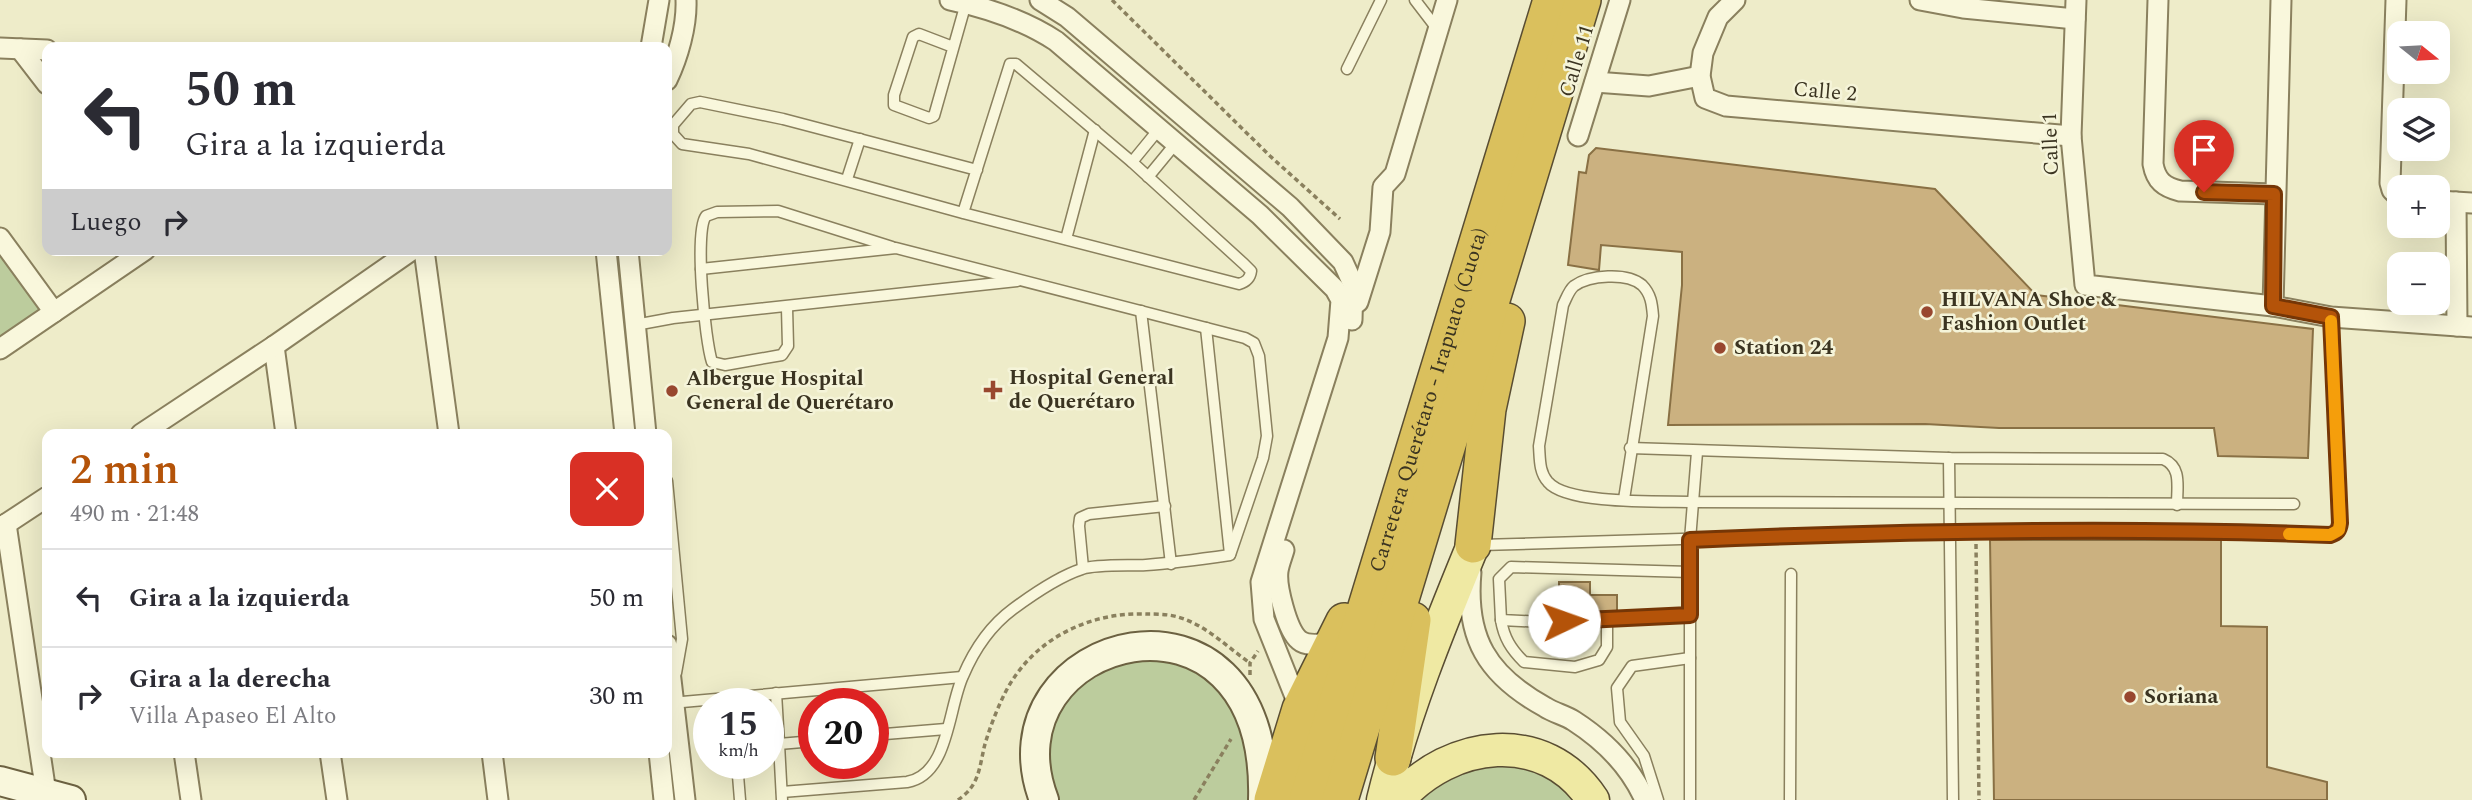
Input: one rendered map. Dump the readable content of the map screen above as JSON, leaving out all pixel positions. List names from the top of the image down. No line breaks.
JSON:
{"streets":{"highway":["Carretera Querétaro - Irapuato (Cuota)"],"street":["Calle 11","Calle 2","Calle 1"]},"crossings":[["Calle 2","Calle 1"]],"places":{"other":["HILVANA Shoe & Fashion Outlet","Station 24","Albergue Hospital General de Querétaro","Soriana"],"health":["Hospital General de Querétaro"]},"north":"right","page":{"map_buttons":["+","−"],"turn":["50 m","Gira a la izquierda"],"then":"Luego","heading":["2 min","490 m · 21:48"],"list":[{"name":"Gira a la izquierda","value":"50 m"},{"name":"Gira a la derecha","note":"Villa Apaseo El Alto","value":"30 m"}],"speed":"15 km/h","limit":"20"}}
